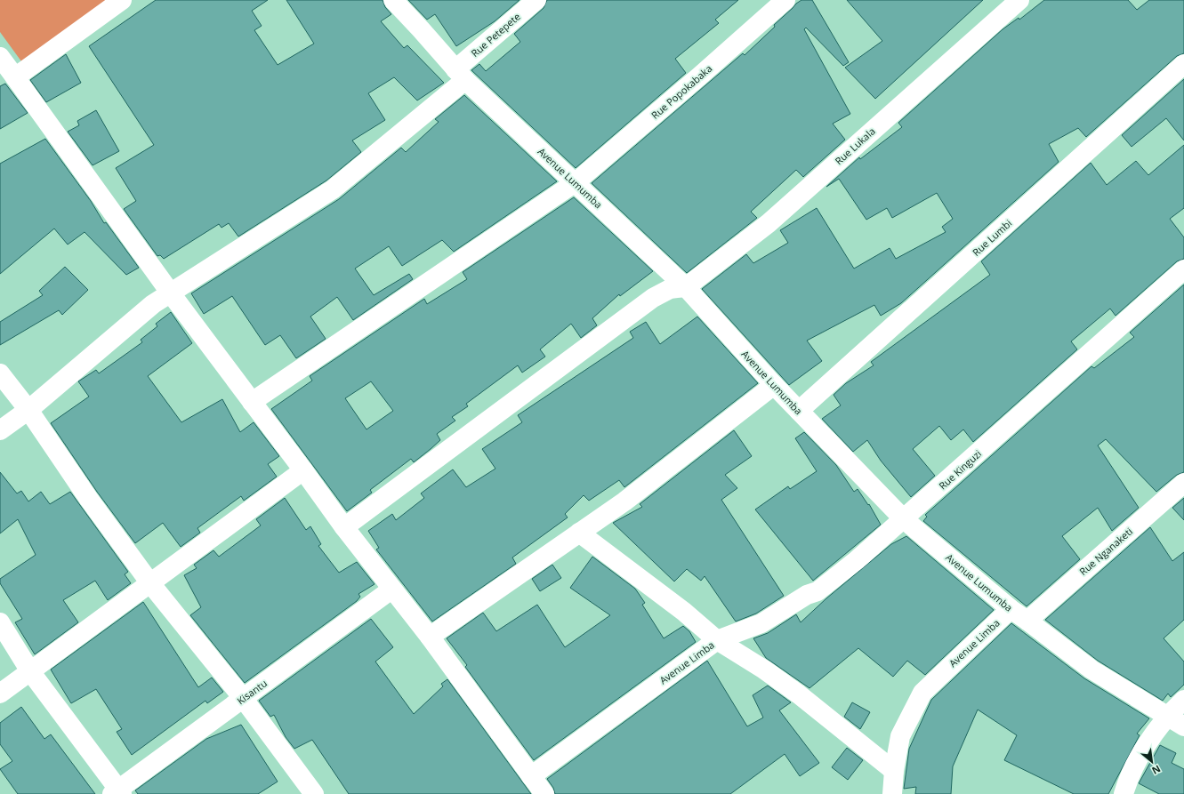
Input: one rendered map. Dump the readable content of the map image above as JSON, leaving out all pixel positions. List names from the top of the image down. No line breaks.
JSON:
{"streets":{"street":["Rue Petepete","Rue Popokabaka","Rue Lukala","Avenue Lumumba","Rue Lumbi","Rue Kinguzi","Rue Nganaketi","Avenue Limba","Kisantu"]},"crossings":[["Rue Petepete","Avenue Lumumba"],["Rue Popokabaka","Avenue Lumumba"],["Rue Lukala","Avenue Lumumba"],["Avenue Lumumba","Rue Lumbi"],["Avenue Lumumba","Rue Kinguzi"],["Avenue Lumumba","Rue Nganaketi"],["Avenue Lumumba","Avenue Limba"],["Rue Kinguzi","Avenue Limba"]],"north":"bottom right"}
